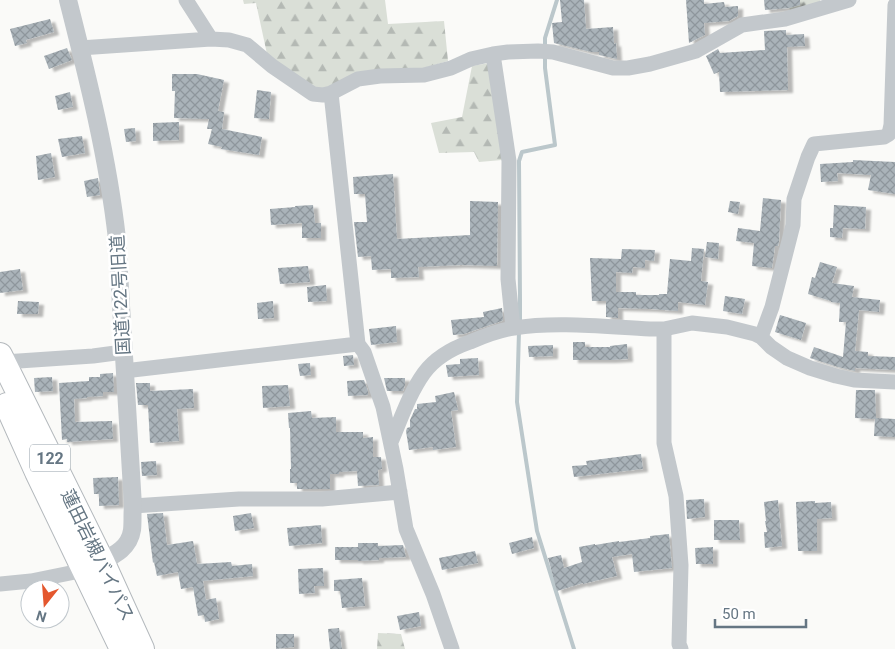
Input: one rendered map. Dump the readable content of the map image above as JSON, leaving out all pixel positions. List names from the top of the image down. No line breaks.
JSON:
{"streets":{"highway":["122","蓮田岩槻バイパス"],"street":["国道122号旧道"]},"crossings":[["国道122号旧道","蓮田岩槻バイパス"]],"scale_bar":"50 m","north":"bottom"}
